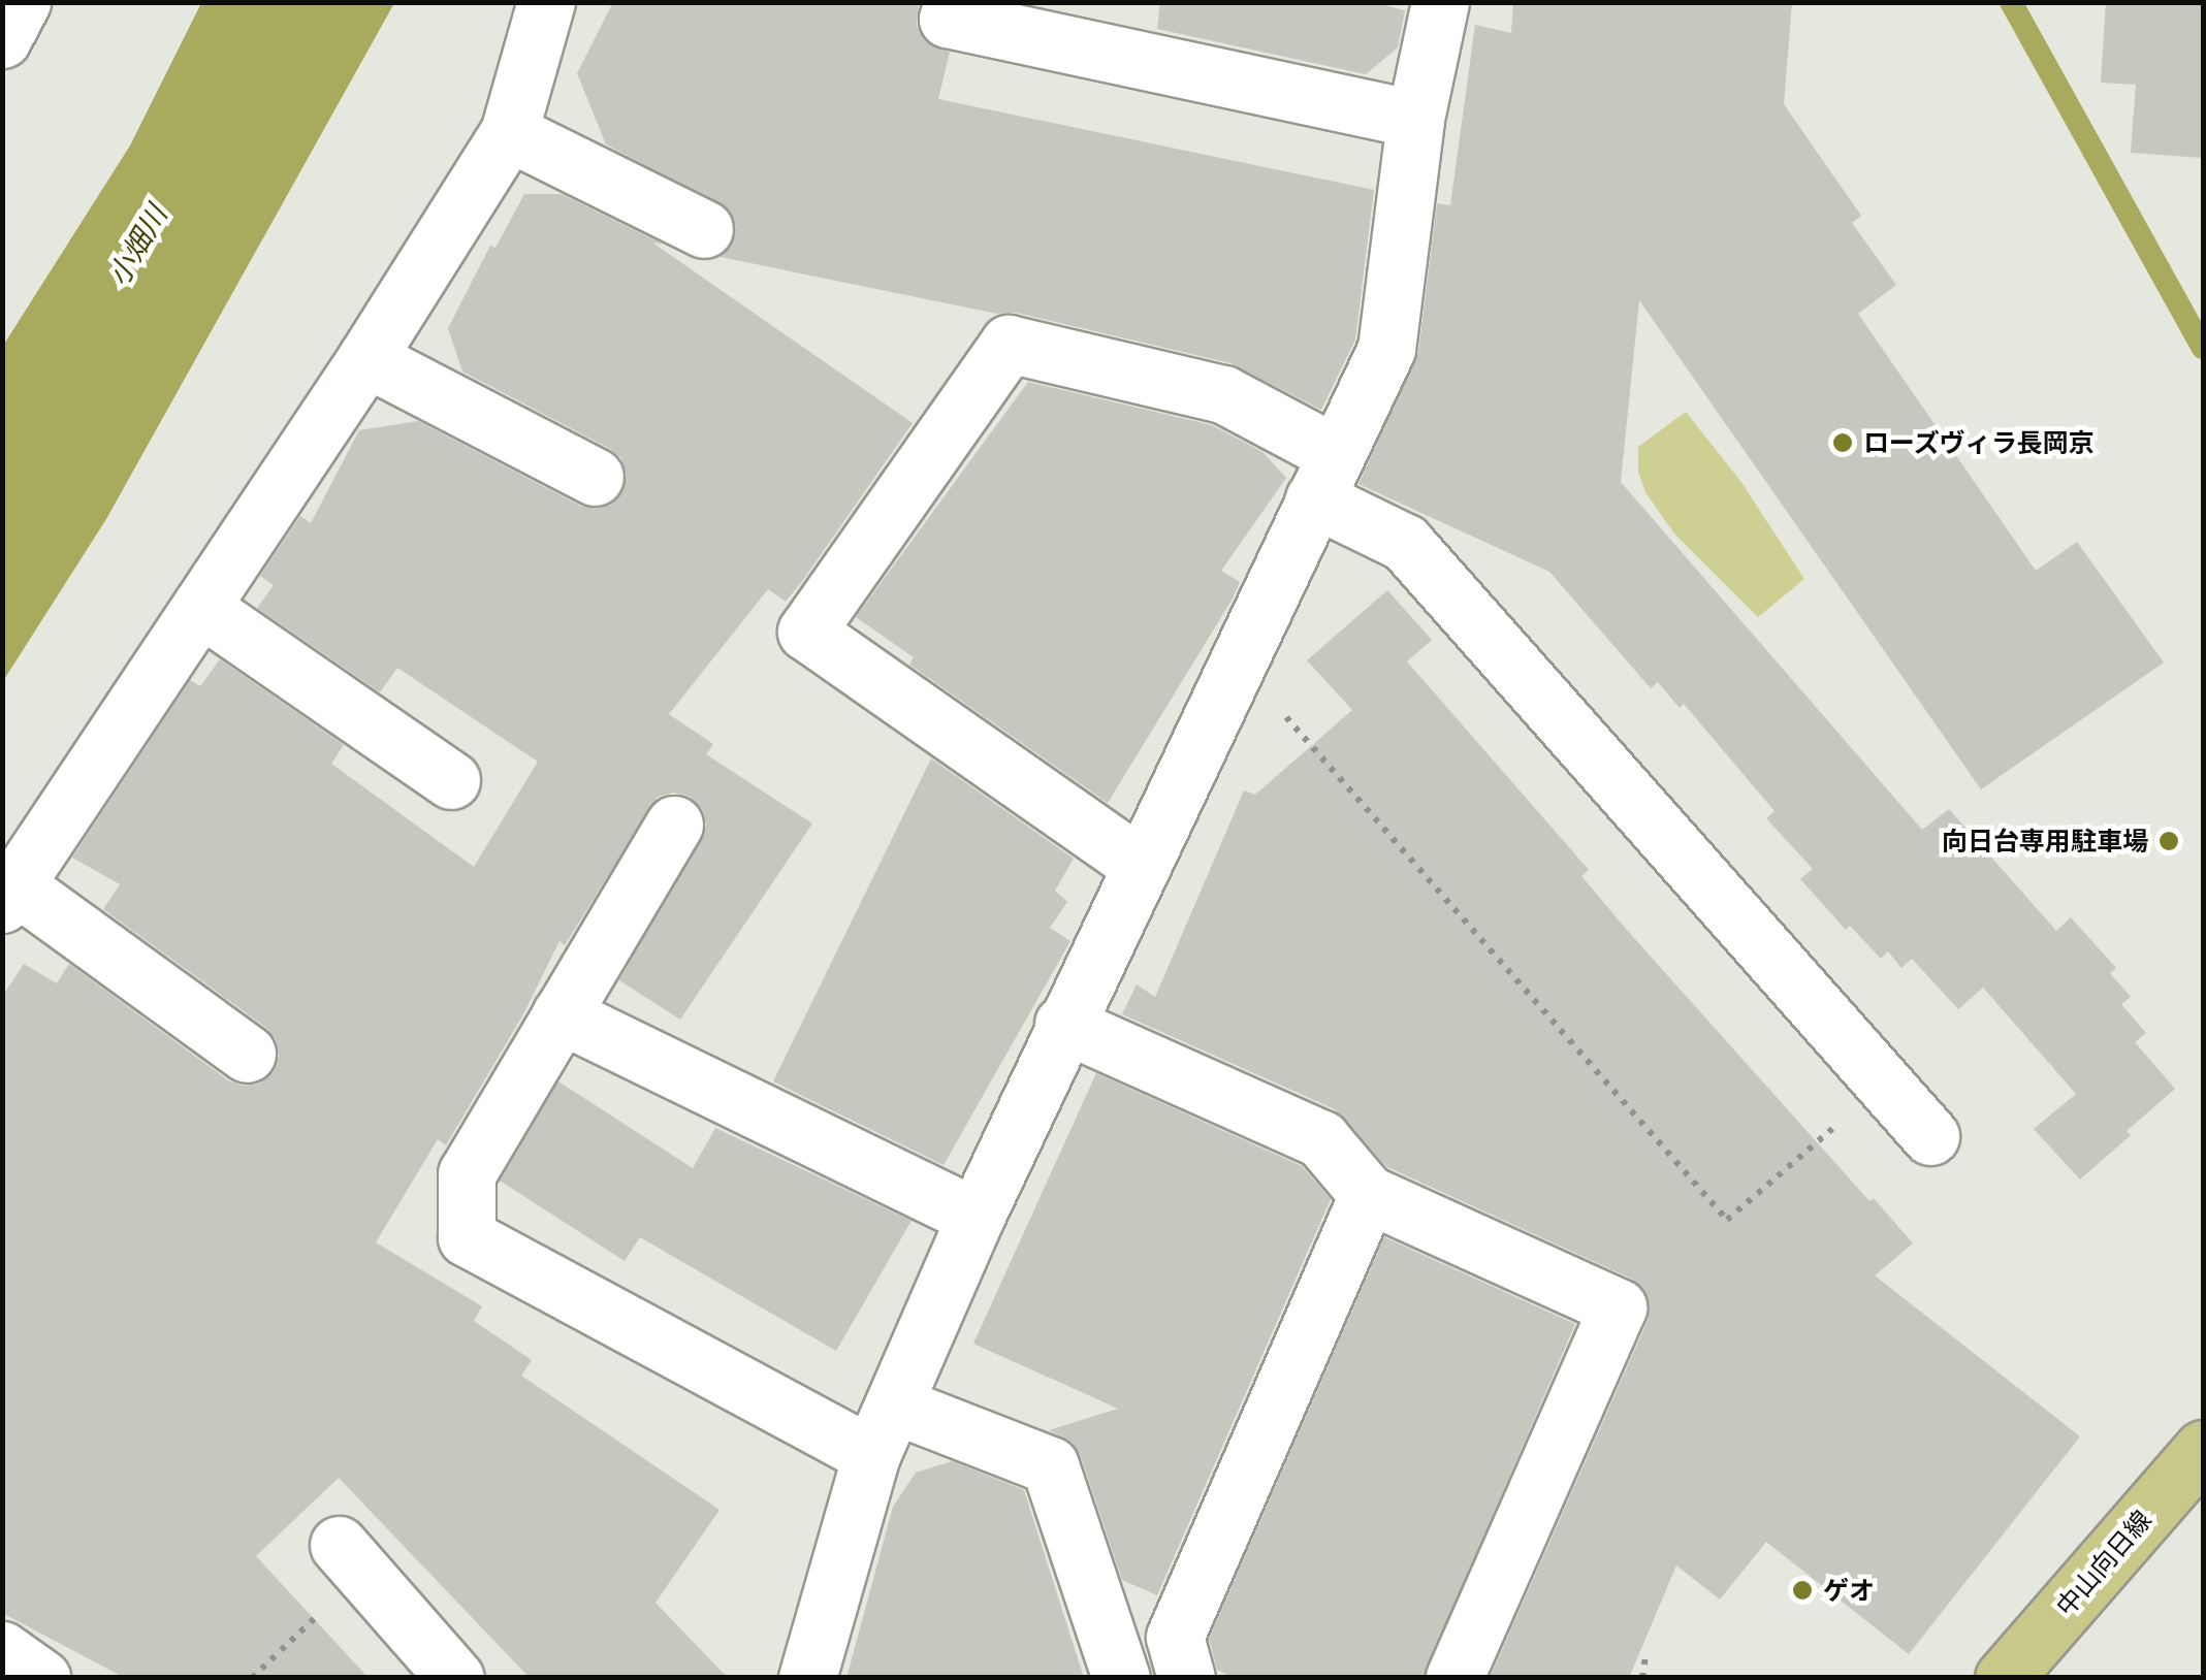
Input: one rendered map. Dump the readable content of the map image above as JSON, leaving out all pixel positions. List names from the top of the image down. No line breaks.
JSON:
{"streets":{"main road":["中山向日線"]},"water":["小畑川"],"places":["ローズヴィラ長岡京","向日台専用駐車場","ゲオ"]}
